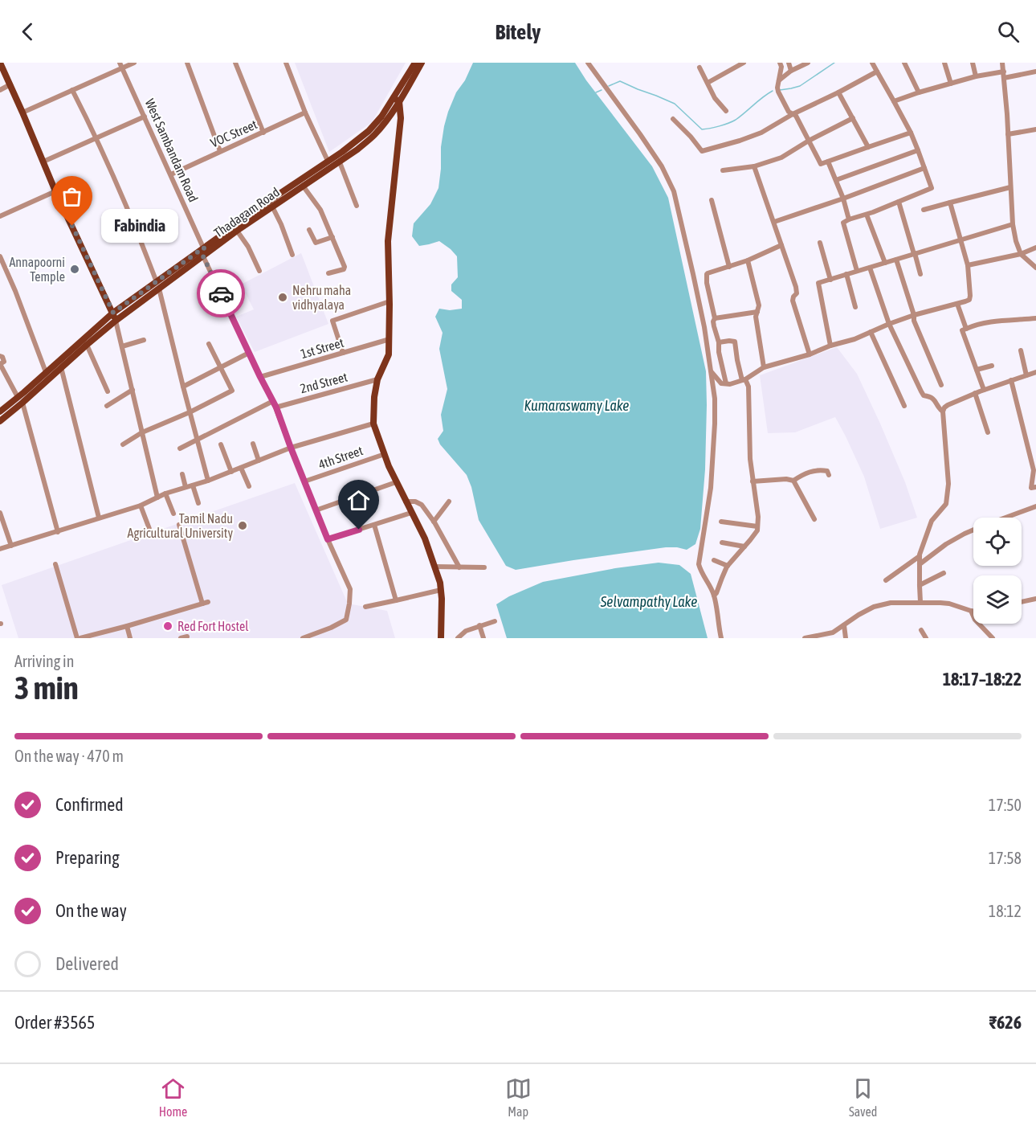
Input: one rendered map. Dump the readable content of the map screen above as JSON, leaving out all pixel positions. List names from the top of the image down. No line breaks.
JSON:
{"streets":{"main road":["Thadagam Road"],"street":["VOC Street","West Sambandam Road","1st Street","2nd Street","4th Street"]},"crossings":[["VOC Street","West Sambandam Road"],["West Sambandam Road","Thadagam Road"]],"water":["Kumaraswamy Lake","Selvampathy Lake"],"places":["Fabindia","Annapoorni Temple","Nehru maha vidhyalaya","Tamil Nadu Agricultural University","Red Fort Hostel"],"page":{"header":"Bitely","bubble":"Fabindia","heading":["3 min","Arriving in","18:17–18:22"],"panel":["Order #3565","₹626"],"bar":"On the way · 470 m","list":[["Confirmed","17:50"],["Preparing","17:58"],["On the way","18:12"],"Delivered"],"tabs":["Home","Map","Saved"]}}
